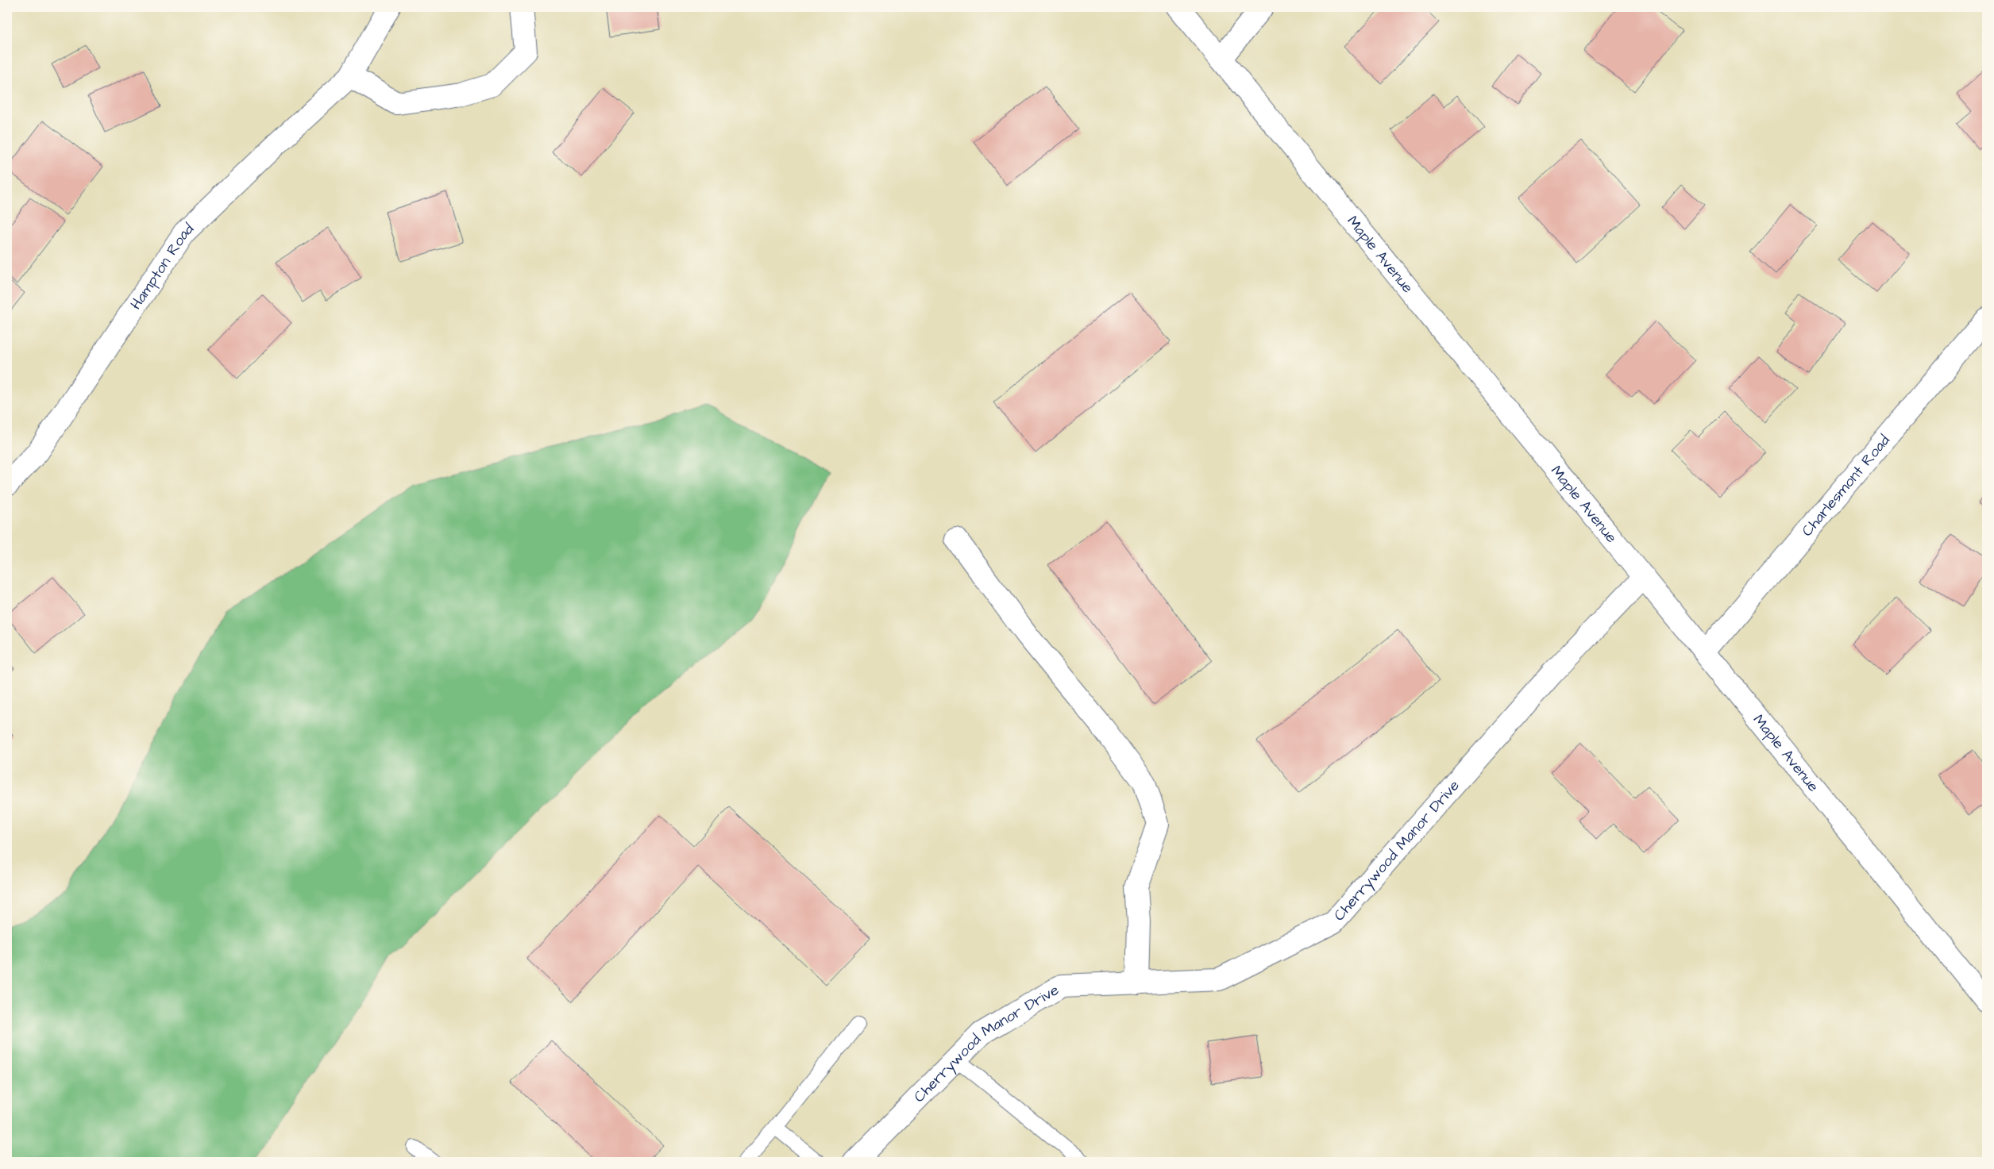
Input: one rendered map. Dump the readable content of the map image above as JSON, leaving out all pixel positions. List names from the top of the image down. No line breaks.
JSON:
{"streets":{"street":["Maple Avenue","Hampton Road","Charlesmont Road","Cherrywood Manor Drive"]},"crossings":[["Maple Avenue","Charlesmont Road"],["Maple Avenue","Cherrywood Manor Drive"]]}
